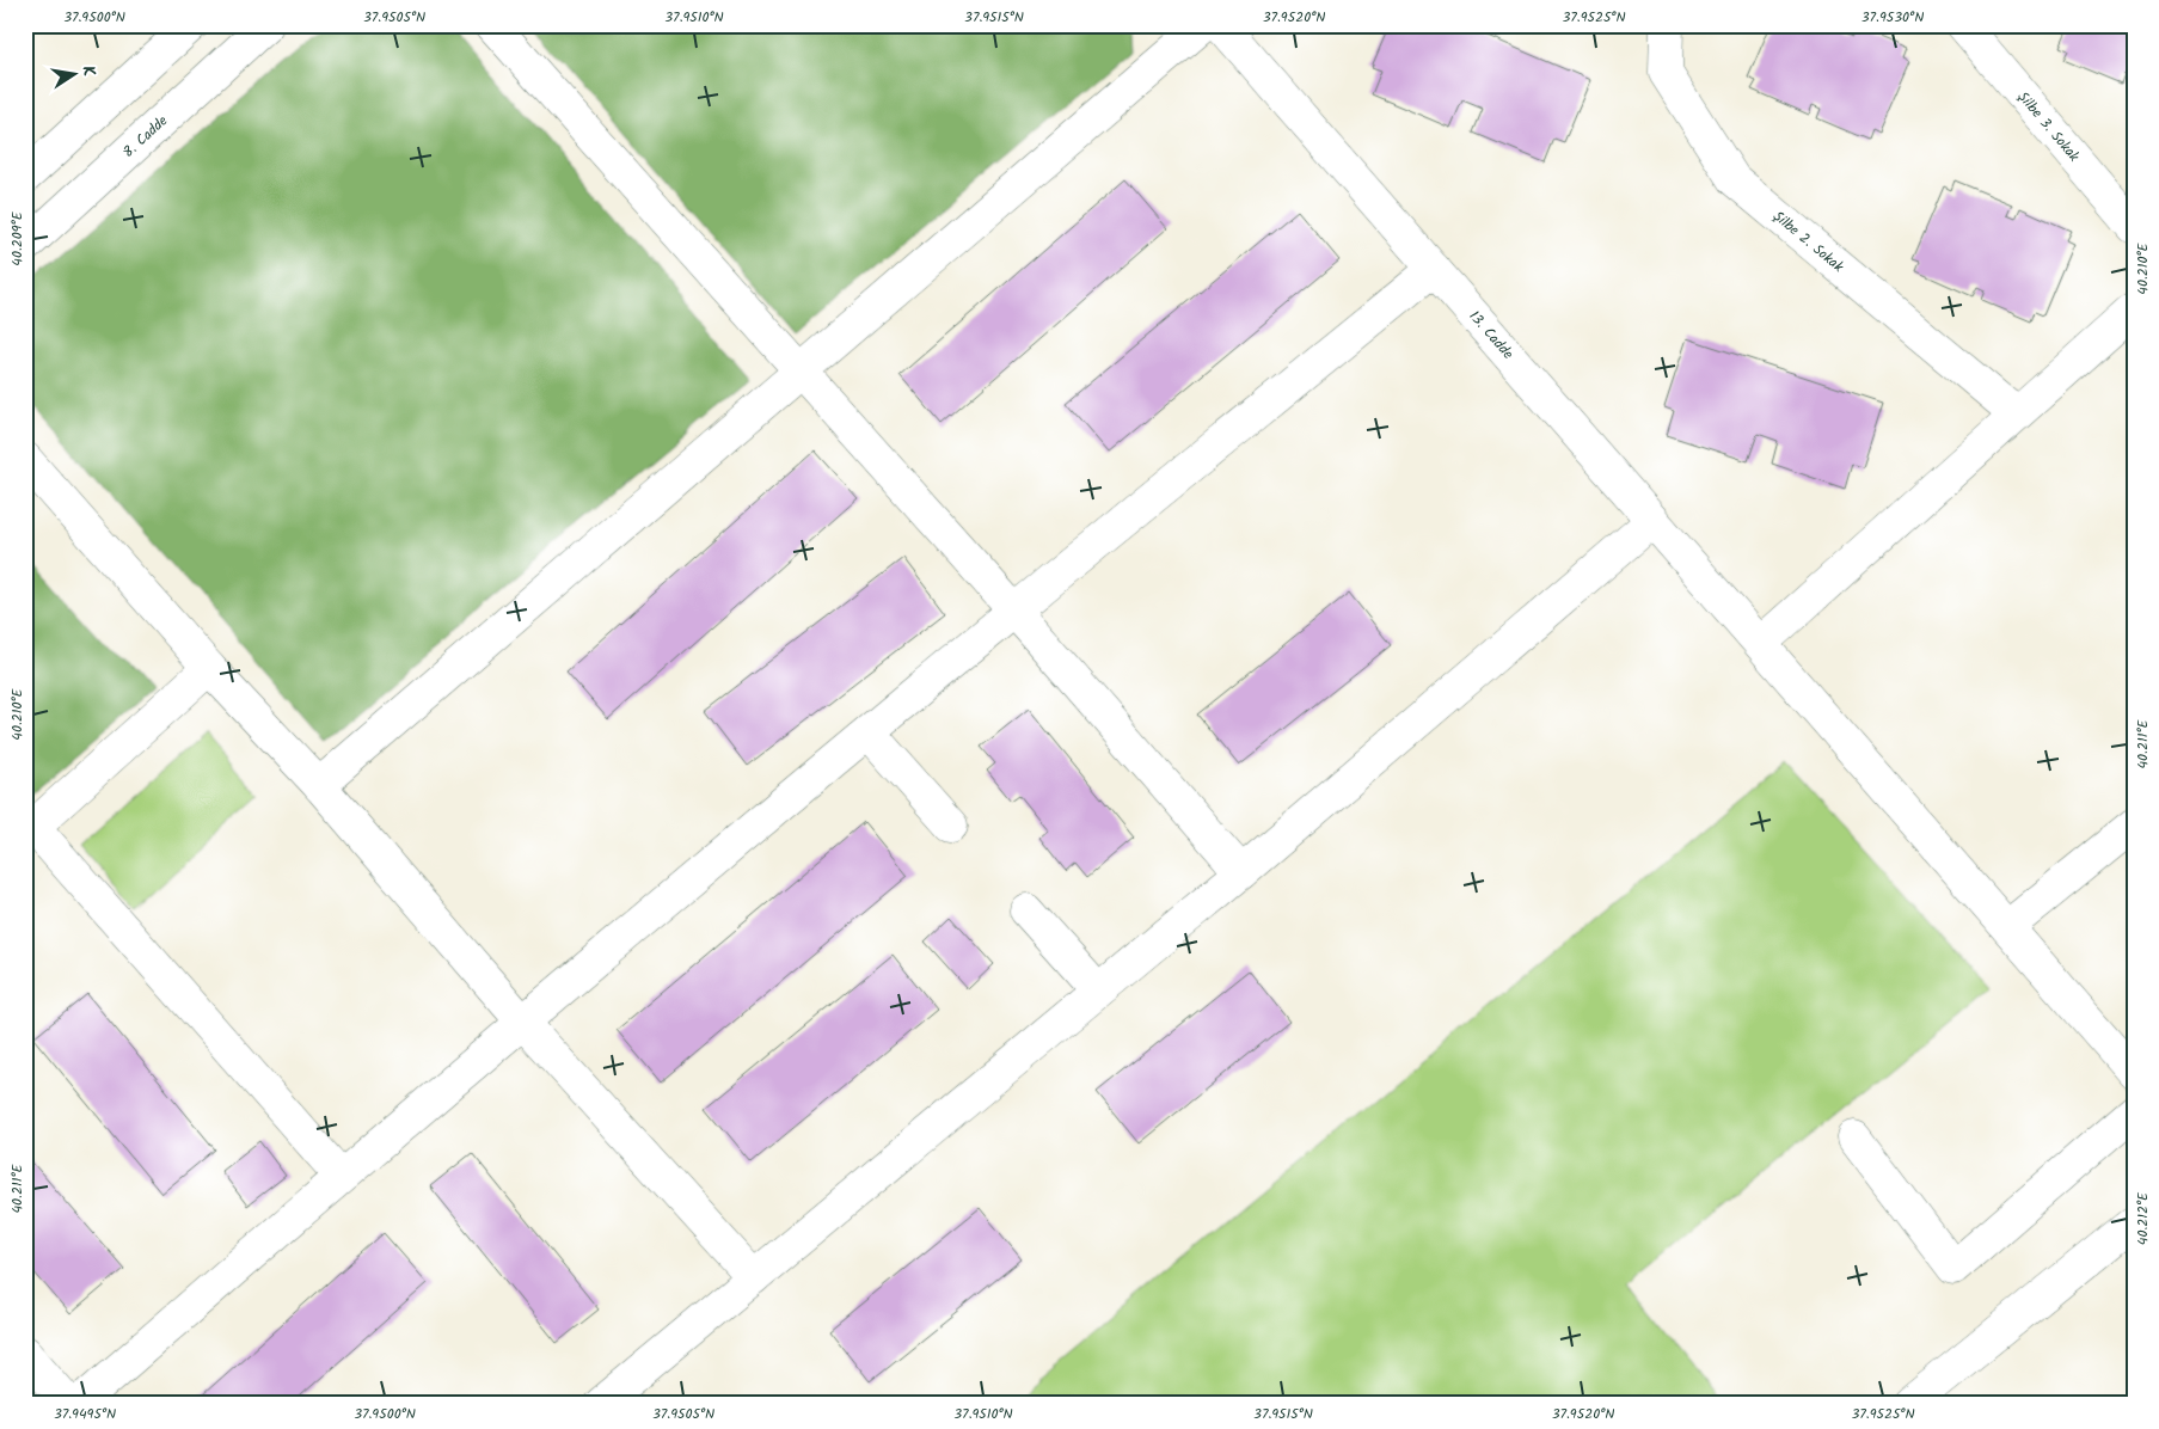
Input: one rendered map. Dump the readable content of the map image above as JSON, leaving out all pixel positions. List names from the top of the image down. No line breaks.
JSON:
{"streets":{"street":["Şilbe 3. Sokak","8. Cadde","Şilbe 2. Sokak","13. Cadde"]},"north":"right","coordinates":["37.9500°N","37.9505°N","37.9510°N","37.9515°N","37.9520°N","37.9525°N","37.9530°N","40.209°E","40.210°E","40.211°E","40.212°E","37.9495°N"]}
